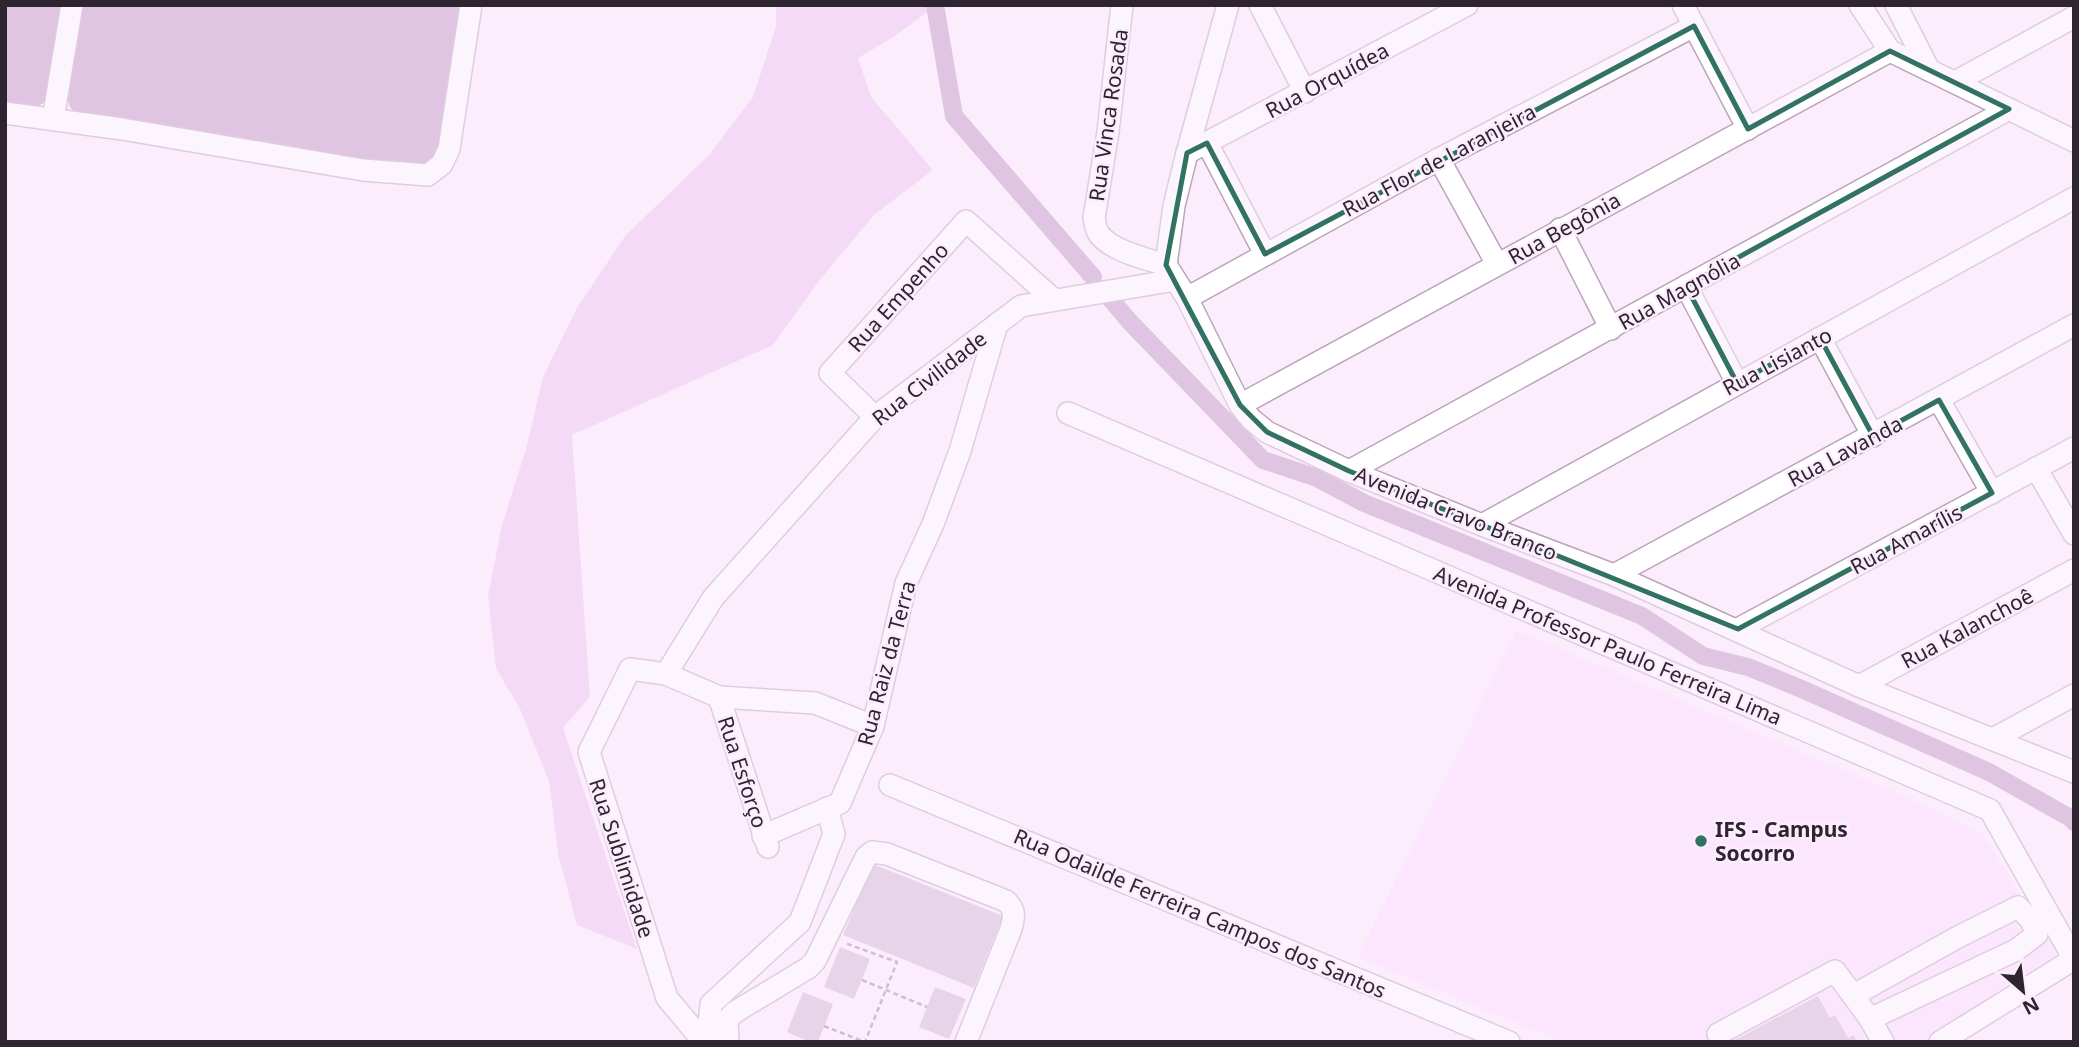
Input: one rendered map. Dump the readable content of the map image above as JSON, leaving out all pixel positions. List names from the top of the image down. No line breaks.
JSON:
{"streets":{"street":["Rua Orquídea","Rua Vinca Rosada","Rua Flor de Laranjeira","Rua Begônia","Rua Magnólia","Rua Empenho","Rua Lisianto","Rua Civilidade","Rua Lavanda","Avenida Cravo Branco","Rua Amarílis","Rua Kalanchoê","Avenida Professor Paulo Ferreira Lima","Rua Raiz da Terra","Rua Esforço","Rua Sublimidade","Rua Odailde Ferreira Campos dos Santos"]},"crossings":[["Rua Vinca Rosada","Rua Civilidade"],["Rua Vinca Rosada","Avenida Cravo Branco"],["Rua Flor de Laranjeira","Avenida Cravo Branco"],["Rua Begônia","Avenida Cravo Branco"],["Rua Magnólia","Avenida Cravo Branco"],["Rua Empenho","Rua Civilidade"],["Rua Lisianto","Avenida Cravo Branco"],["Rua Civilidade","Avenida Cravo Branco"],["Rua Civilidade","Rua Raiz da Terra"],["Rua Civilidade","Rua Sublimidade"],["Rua Lavanda","Avenida Cravo Branco"],["Avenida Cravo Branco","Rua Amarílis"],["Avenida Cravo Branco","Rua Kalanchoê"],["Rua Raiz da Terra","Rua Esforço"]],"places":["IFS - Campus Socorro"],"north":"bottom right"}
